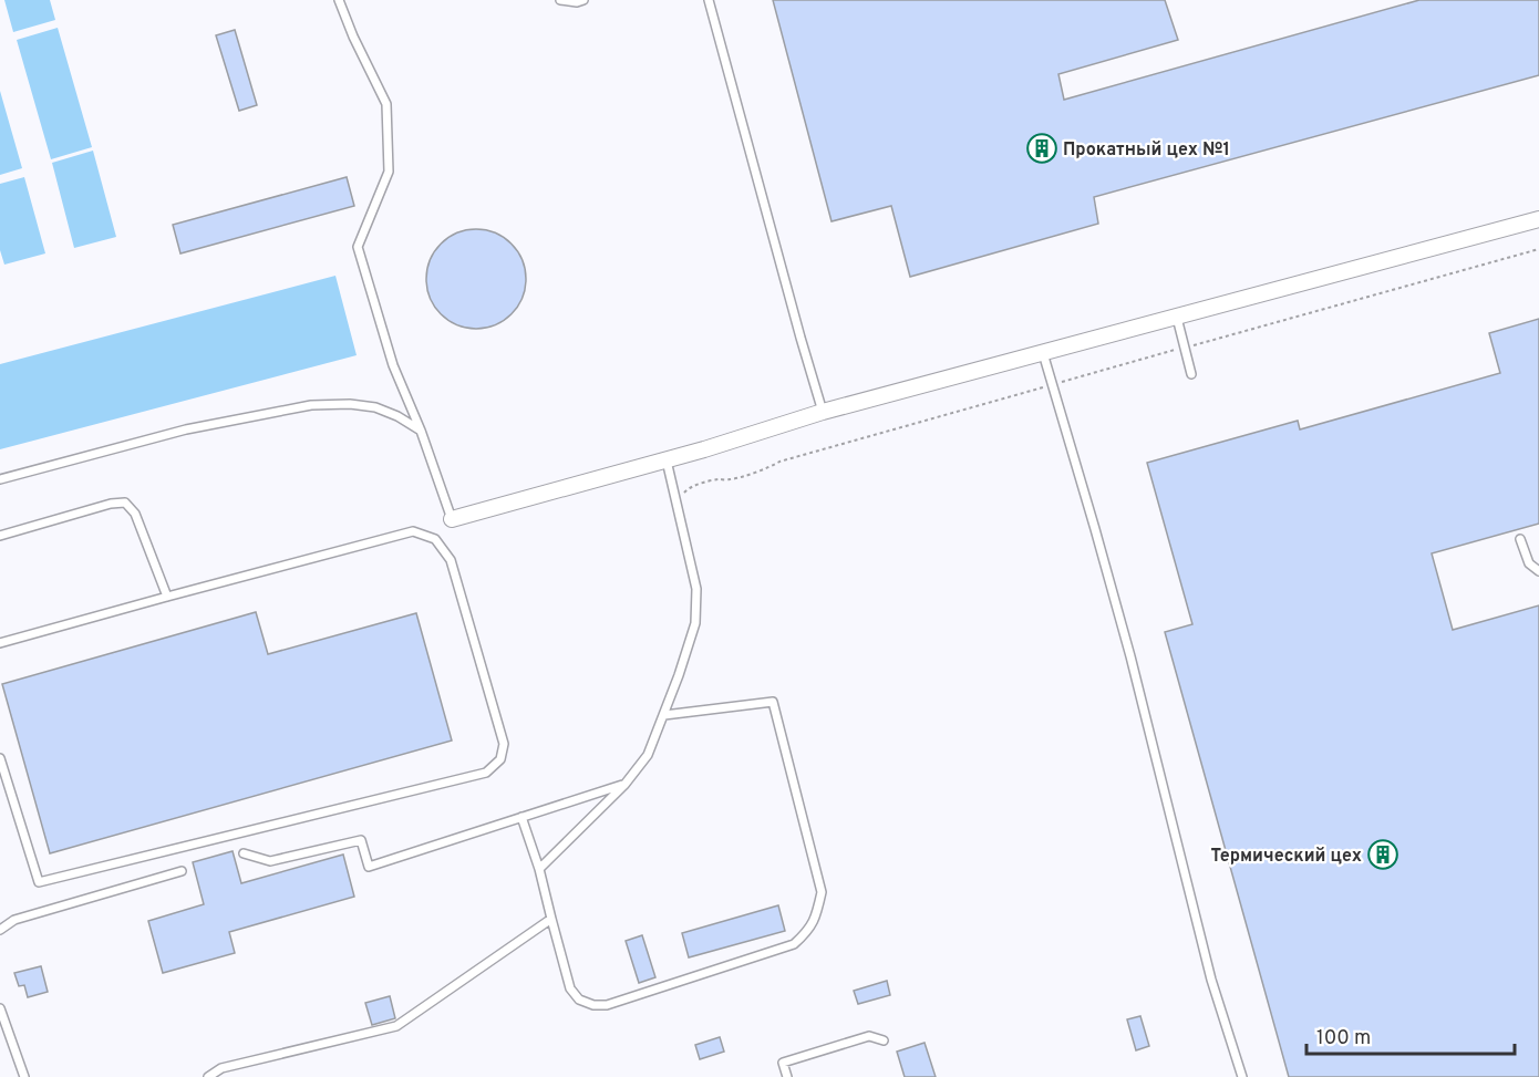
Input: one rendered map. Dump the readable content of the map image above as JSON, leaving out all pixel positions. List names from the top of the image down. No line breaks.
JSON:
{"places":{"building":["Прокатный цех №1","Термический цех"]},"scale_bar":"100 m"}
